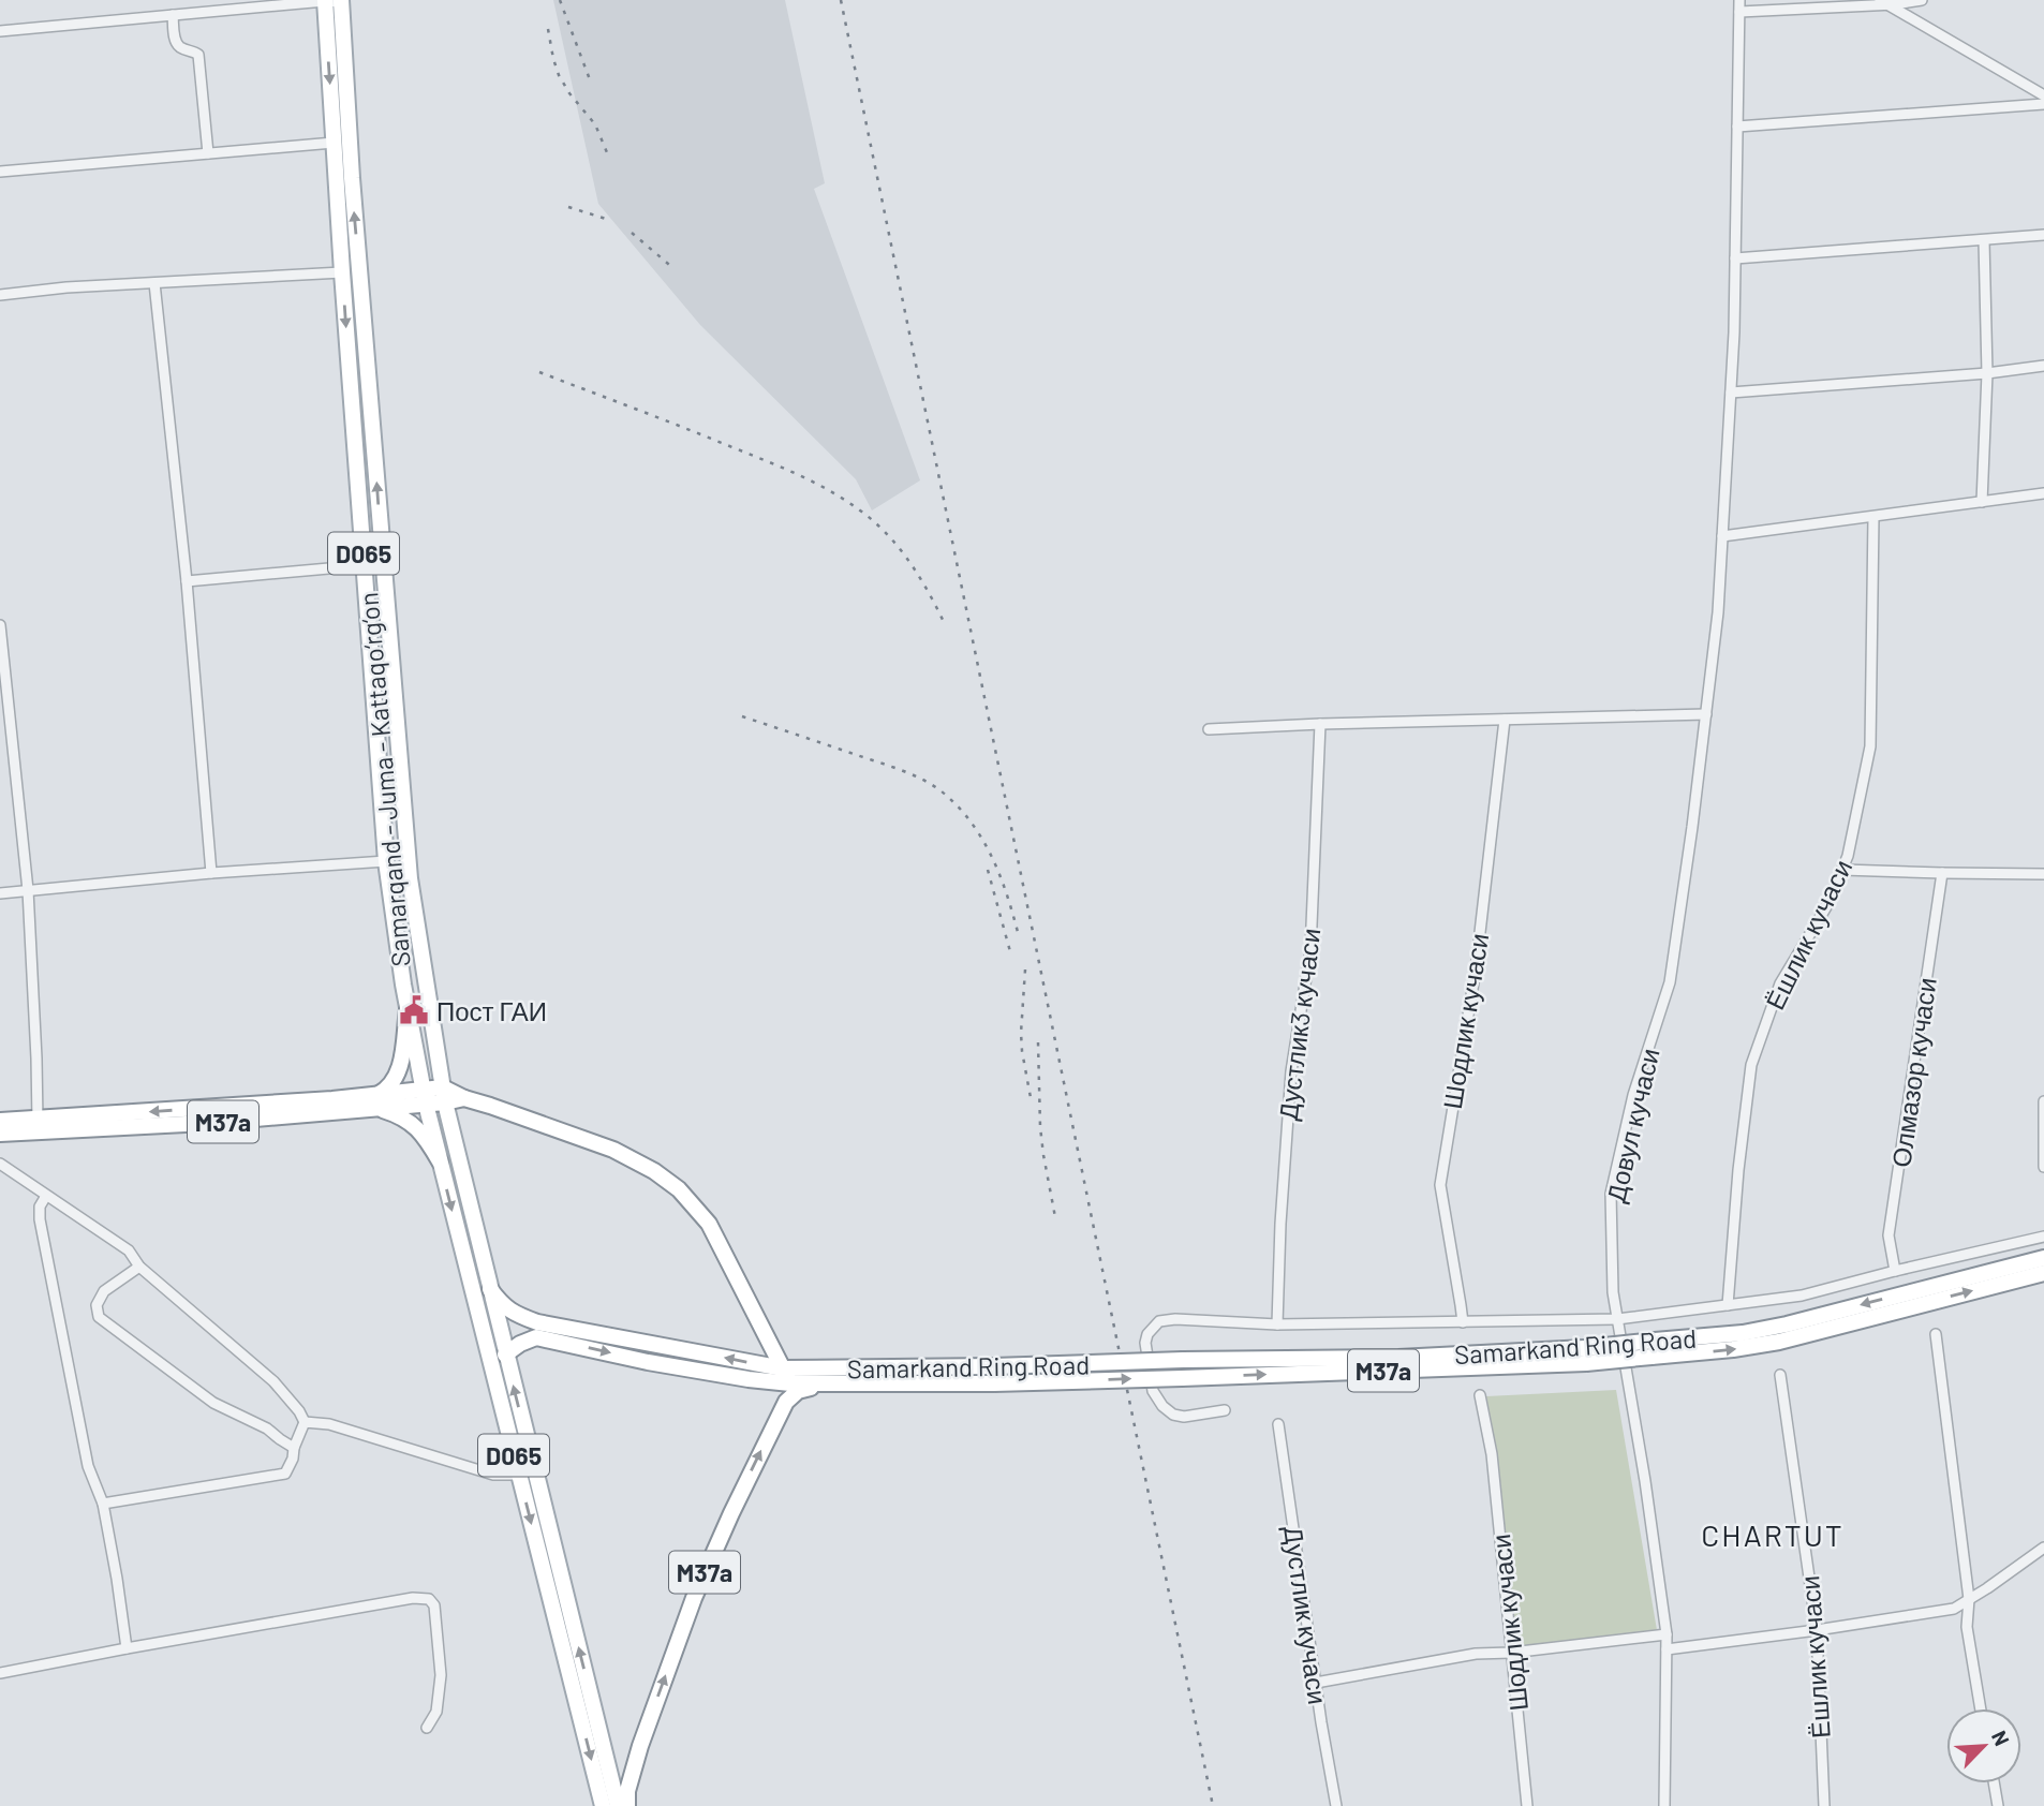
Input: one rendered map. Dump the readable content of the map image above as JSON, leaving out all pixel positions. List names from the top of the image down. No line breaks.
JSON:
{"streets":{"main road":["D065","Samarqand - Juma - Kattaqo‘rg‘on","M37a","Samarkand Ring Road"],"street":["Ёшлик кучаси","Шодлик кучаси","Дустлик3 кучаси","Олмазор кучаси","Довул кучаси","Дустлик кучаси"]},"crossings":[["Samarqand - Juma - Kattaqo‘rg‘on","M37a"],["Samarqand - Juma - Kattaqo‘rg‘on","Samarkand Ring Road"],["M37a","Samarkand Ring Road"]],"districts":["CHARTUT"],"places":{"public building":["Пост ГАИ"]},"north":"top right"}
